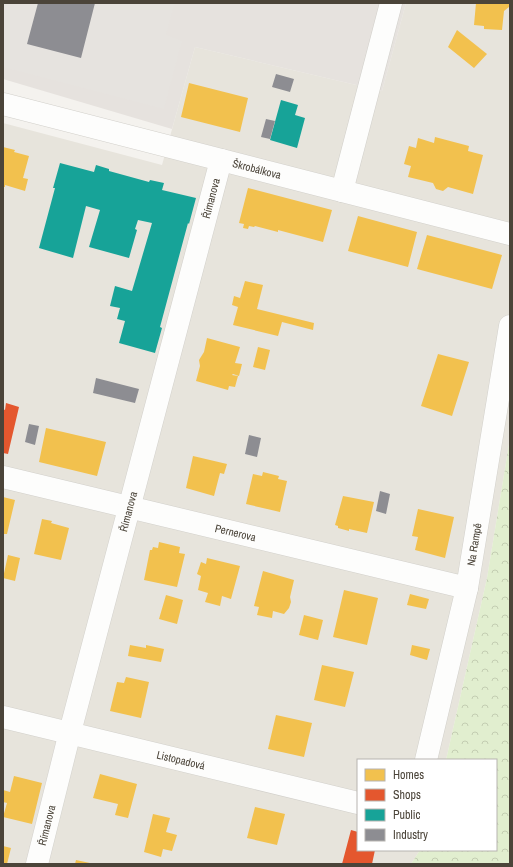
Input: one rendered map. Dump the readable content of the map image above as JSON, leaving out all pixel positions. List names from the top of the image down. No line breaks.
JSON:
{"streets":{"street":["Škrobálkova","Římanova","Pernerova","Na Rampě","Listopadová"]},"crossings":[["Škrobálkova","Římanova"],["Římanova","Pernerova"],["Římanova","Listopadová"],["Pernerova","Na Rampě"]],"legend":["Homes","Shops","Public","Industry"]}
